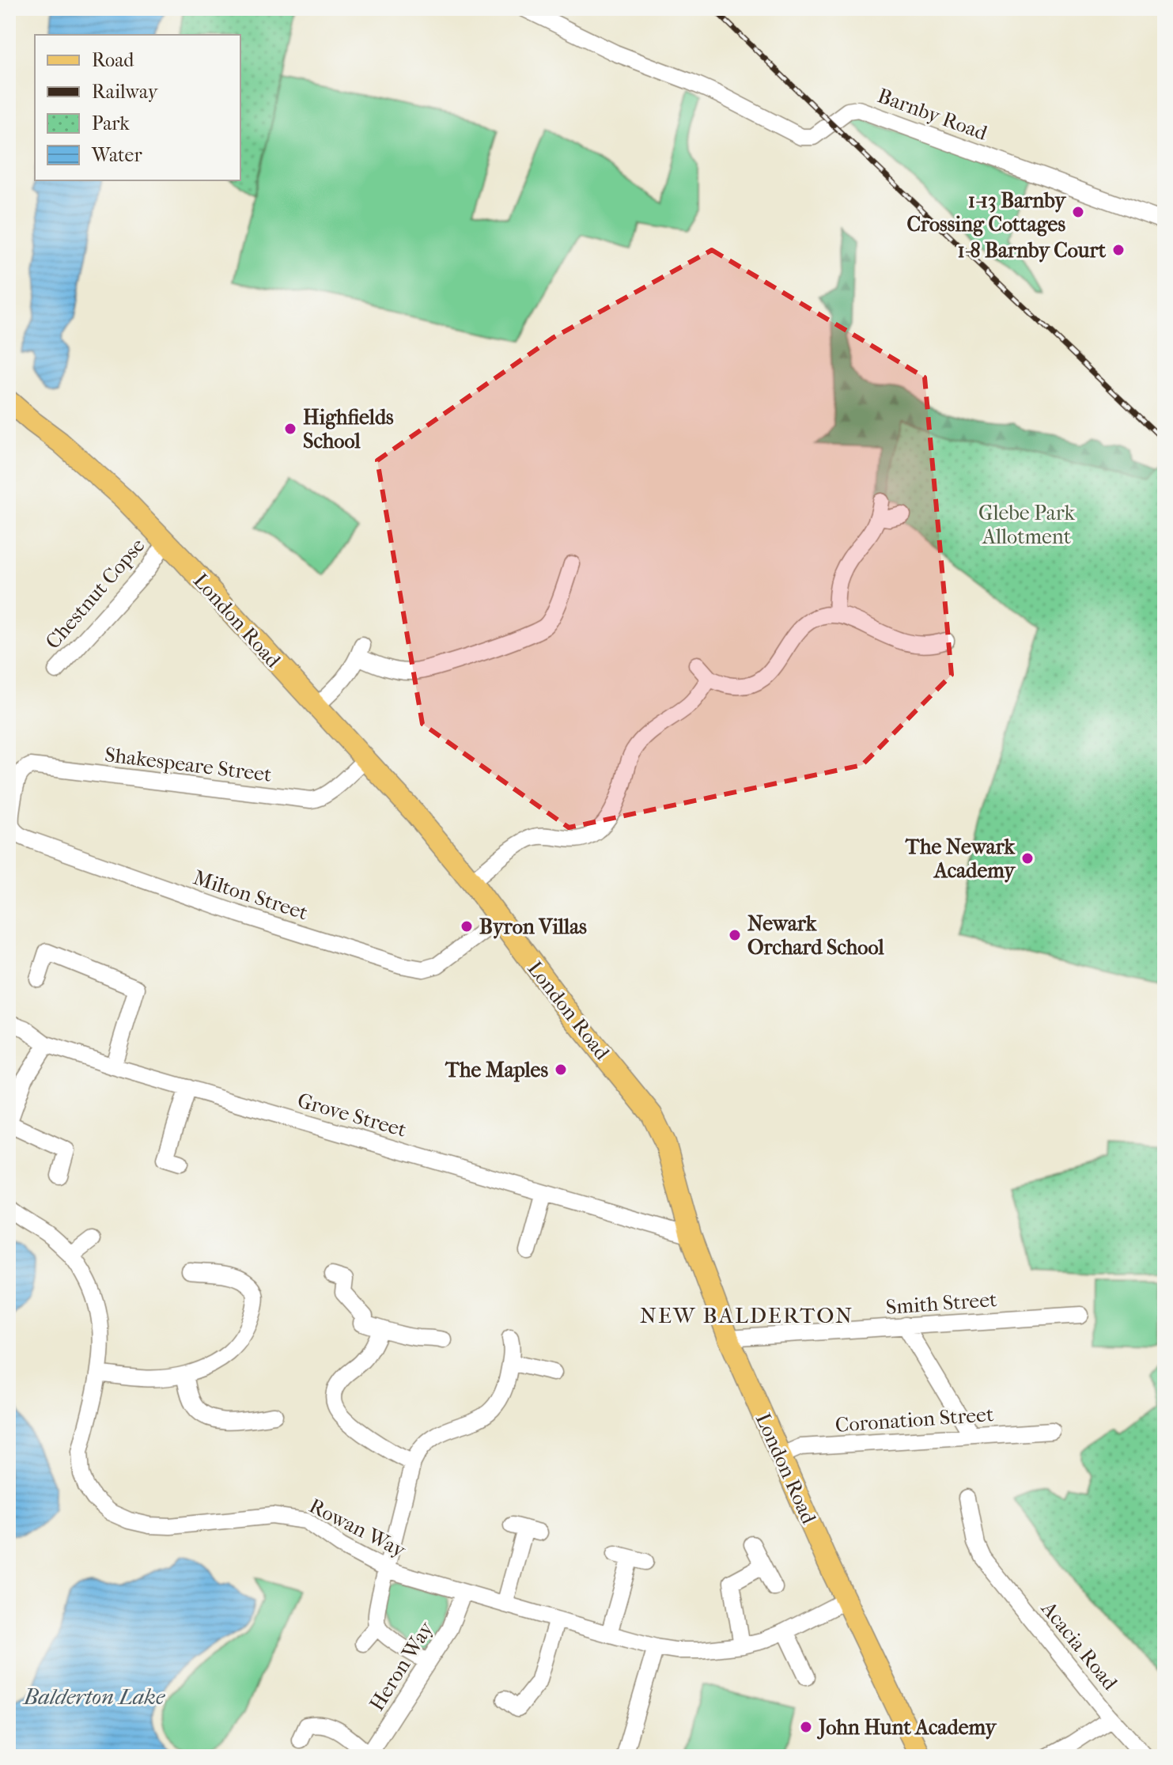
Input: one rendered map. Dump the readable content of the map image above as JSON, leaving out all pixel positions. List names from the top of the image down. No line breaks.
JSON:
{"streets":{"main road":["London Road"],"street":["Barnby Road","Chestnut Copse","Shakespeare Street","Milton Street","Grove Street","Smith Street","Coronation Street","Rowan Way","Acacia Road","Heron Way"]},"crossings":[["Chestnut Copse","London Road"],["London Road","Shakespeare Street"],["London Road","Milton Street"],["London Road","Grove Street"],["London Road","Smith Street"],["London Road","Coronation Street"],["London Road","Rowan Way"],["Shakespeare Street","Milton Street"],["Rowan Way","Heron Way"]],"districts":["NEW BALDERTON"],"water":["Balderton Lake"],"parks":["Glebe Park Allotment"],"places":["1-13 Barnby Crossing Cottages","1-8 Barnby Court","Highfields School","The Newark Academy","Byron Villas","Newark Orchard School","The Maples","John Hunt Academy"],"legend":["Road","Railway","Park","Water"]}
